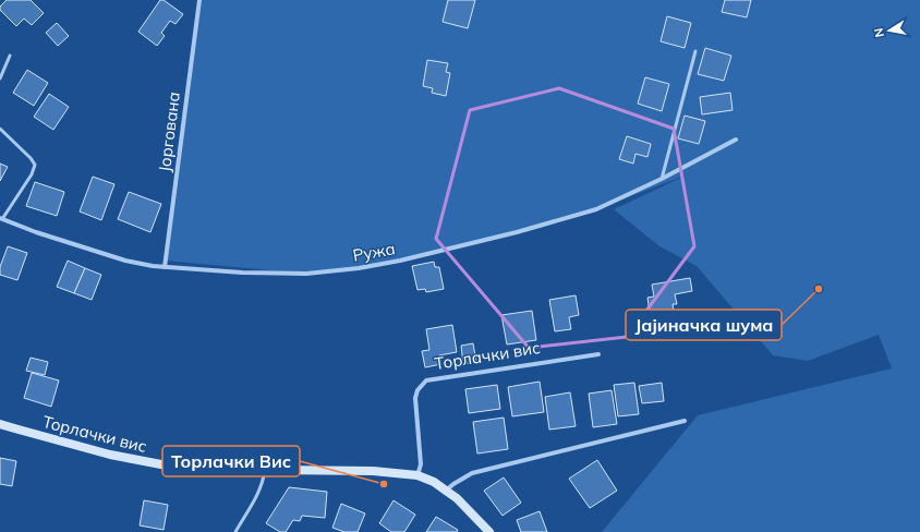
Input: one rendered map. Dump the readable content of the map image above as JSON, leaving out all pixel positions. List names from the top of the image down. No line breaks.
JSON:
{"streets":{"street":["Јоргована","Ружа","Торлачки вис"]},"crossings":[["Јоргована","Ружа"]],"places":["Јајиначка шума","Торлачки Вис"],"north":"left"}
